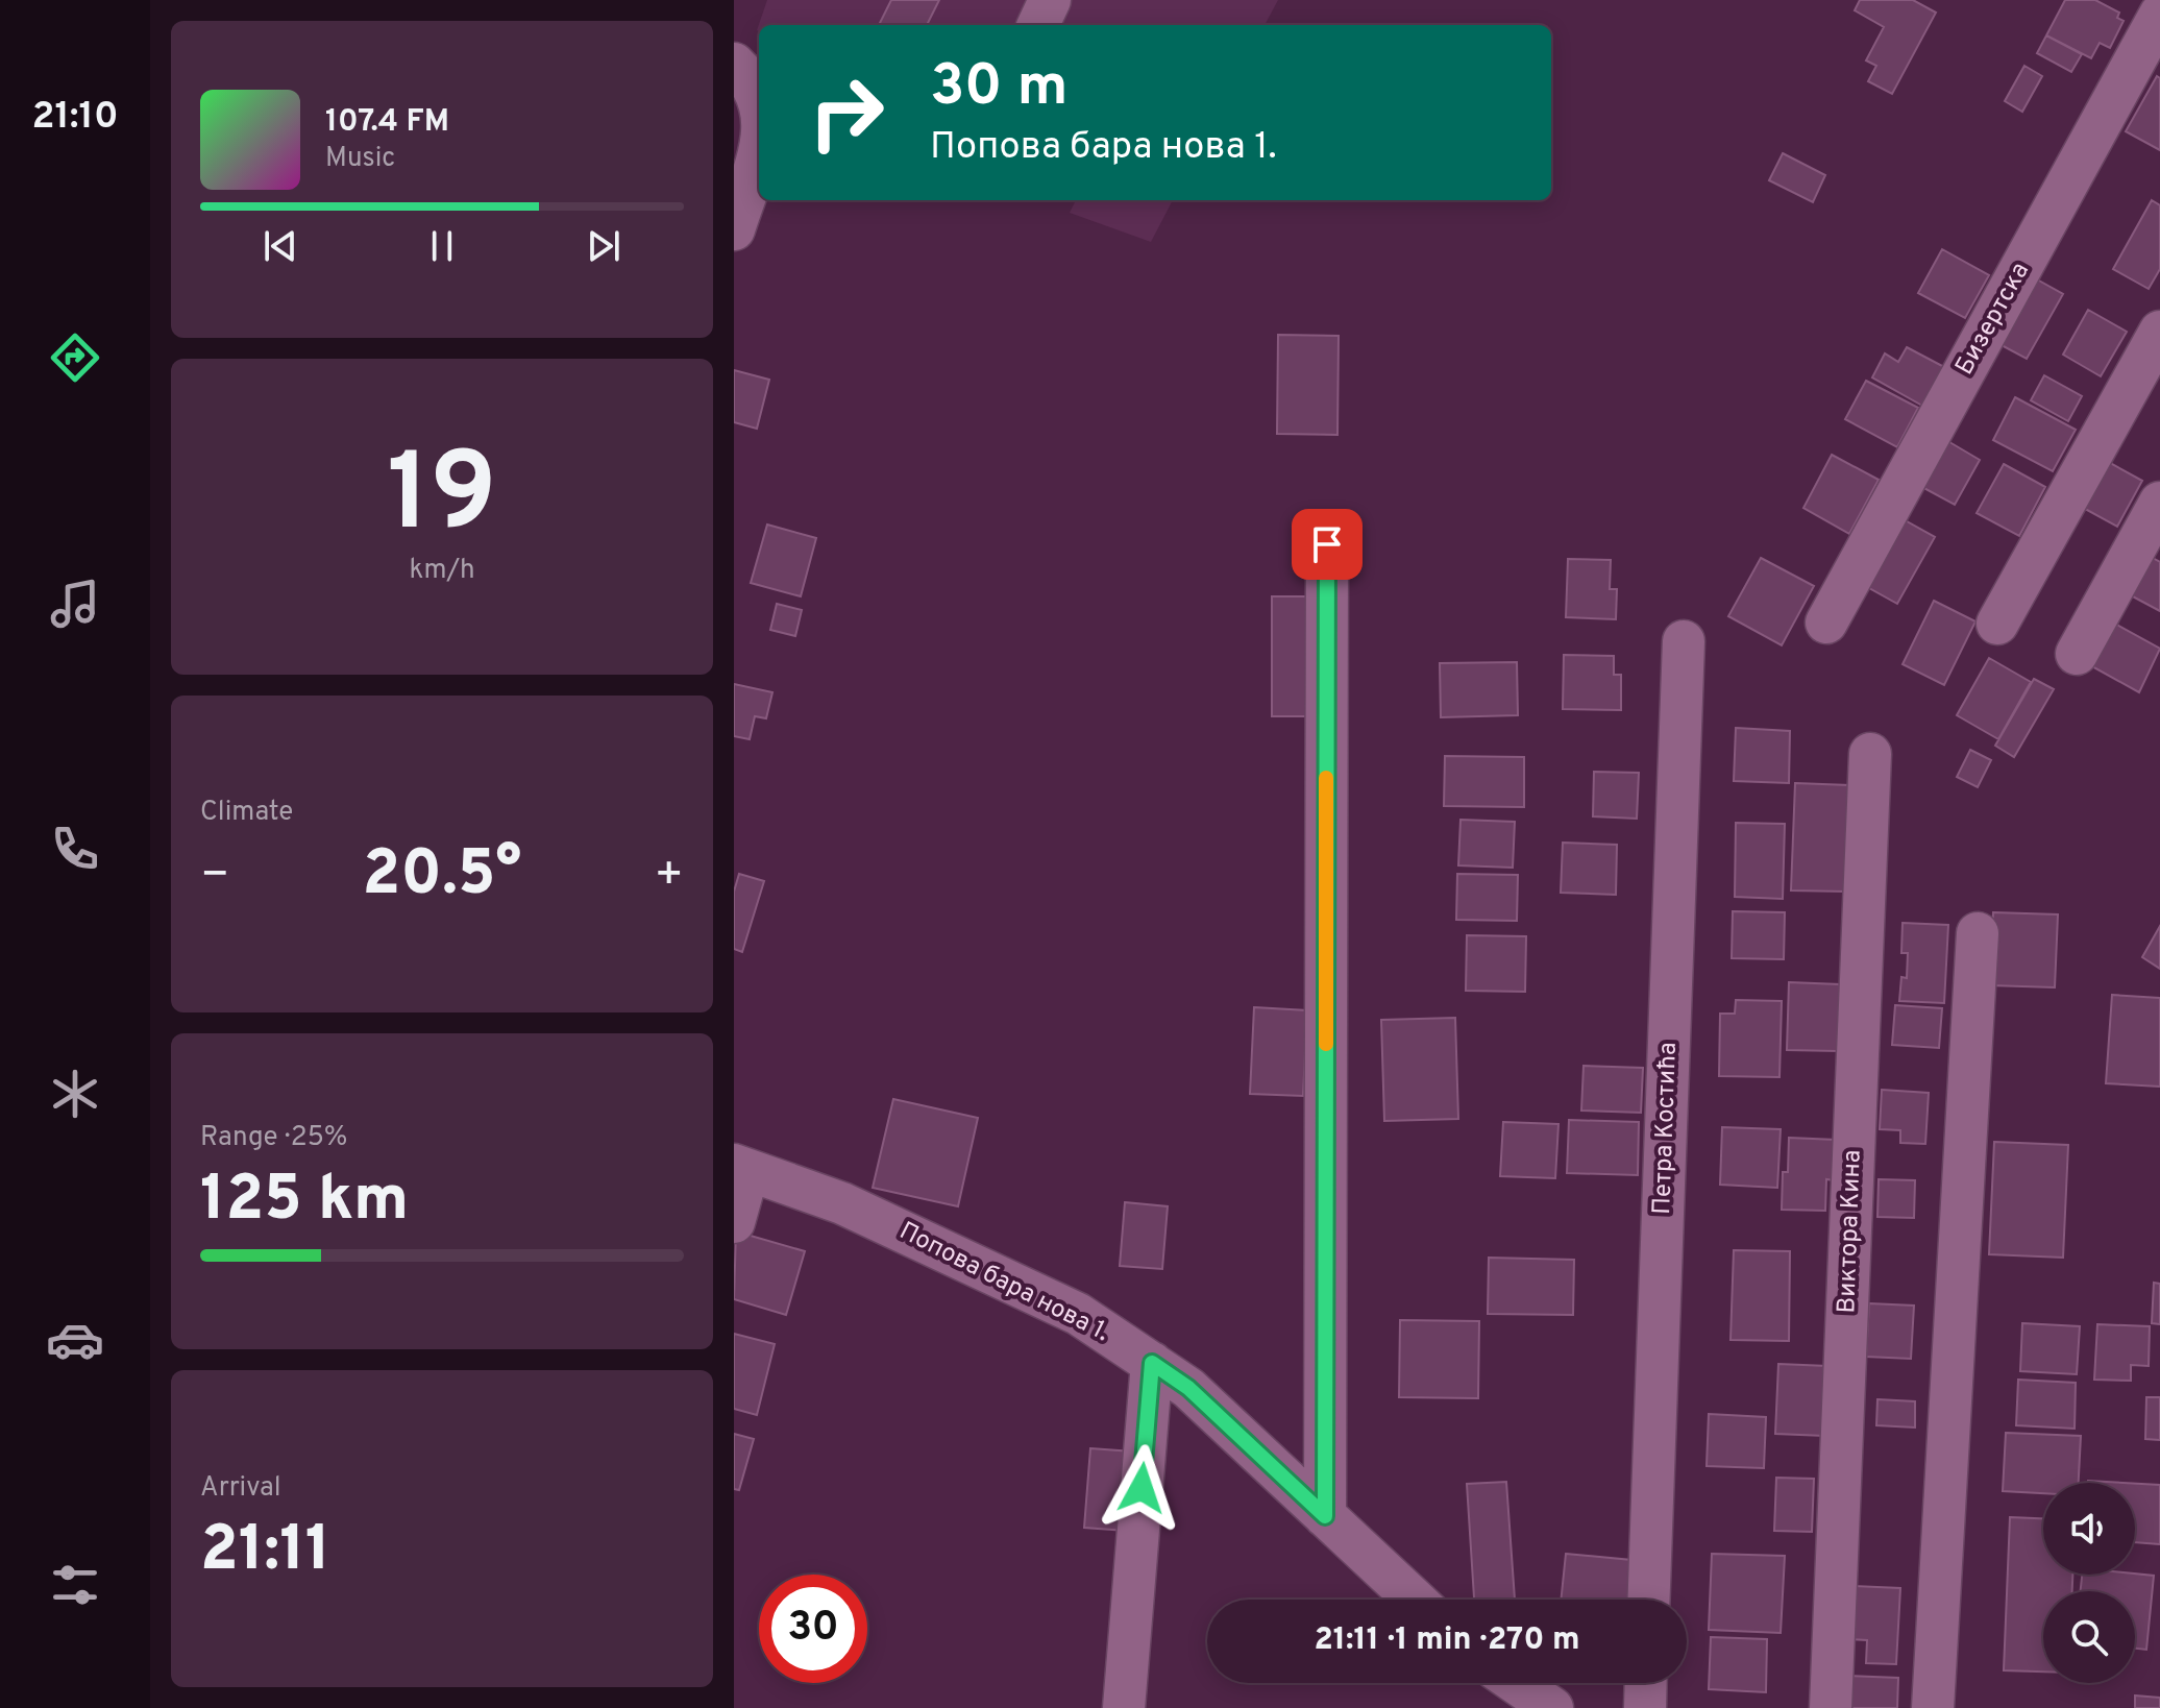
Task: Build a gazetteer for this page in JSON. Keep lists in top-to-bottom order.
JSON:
{
  "streets": {
    "street": [
      "Бизертска",
      "Петра Костића",
      "Виктора Кина",
      "Попова бара нова 1."
    ]
  },
  "page": {
    "tabs": "21:10",
    "turn": ["30 m", "Попова бара нова 1."],
    "song": ["107.4 FM", "Music"],
    "tile": [
      ["19", "km/h"],
      "Climate",
      ["Range · 25%", "125 km"],
      ["Arrival", "21:11"]
    ],
    "heat": ["−", "20.5°", "+"],
    "limit": "30",
    "trip": "21:11 · 1 min · 270 m"
  }
}
